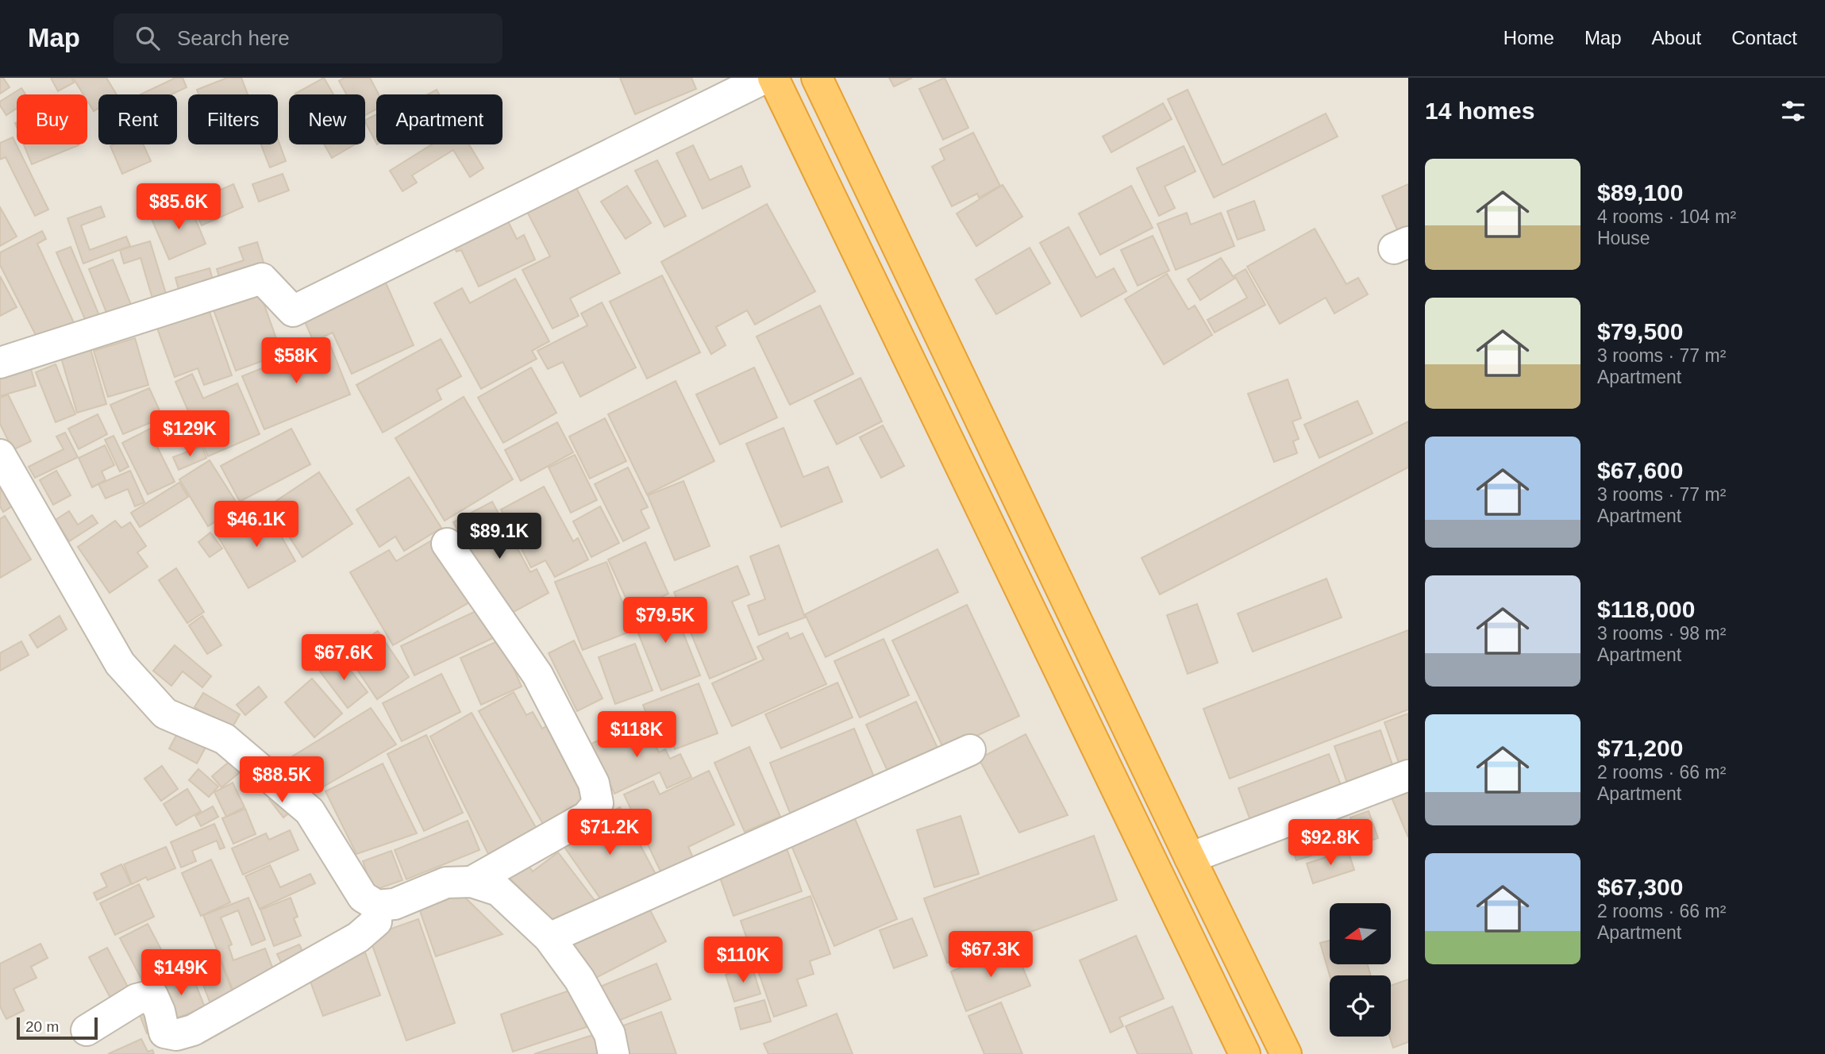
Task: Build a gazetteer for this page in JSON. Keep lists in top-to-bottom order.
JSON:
{
  "scale_bar": "20 m",
  "north": "left",
  "page": {
    "header": "Map",
    "search": "Search here",
    "nav": [
      "Home",
      "Map",
      "About",
      "Contact"
    ],
    "heading": "14 homes",
    "chip": [
      "Buy",
      "Rent",
      "Filters",
      "New",
      "Apartment"
    ],
    "list": [
      {
        "name": "$89,100",
        "note": "4 rooms · 104 m² · House"
      },
      {
        "name": "$79,500",
        "note": "3 rooms · 77 m² · Apartment"
      },
      {
        "name": "$67,600",
        "note": "3 rooms · 77 m² · Apartment"
      },
      {
        "name": "$118,000",
        "note": "3 rooms · 98 m² · Apartment"
      },
      {
        "name": "$71,200",
        "note": "2 rooms · 66 m² · Apartment"
      },
      {
        "name": "$67,300",
        "note": "2 rooms · 66 m² · Apartment"
      }
    ],
    "price": [
      "$85.6K",
      "$58K",
      "$129K",
      "$46.1K",
      "$89.1K",
      "$79.5K",
      "$67.6K",
      "$118K",
      "$88.5K",
      "$71.2K",
      "$92.8K",
      "$67.3K",
      "$110K",
      "$149K"
    ],
    "scale": "20 m"
  }
}
